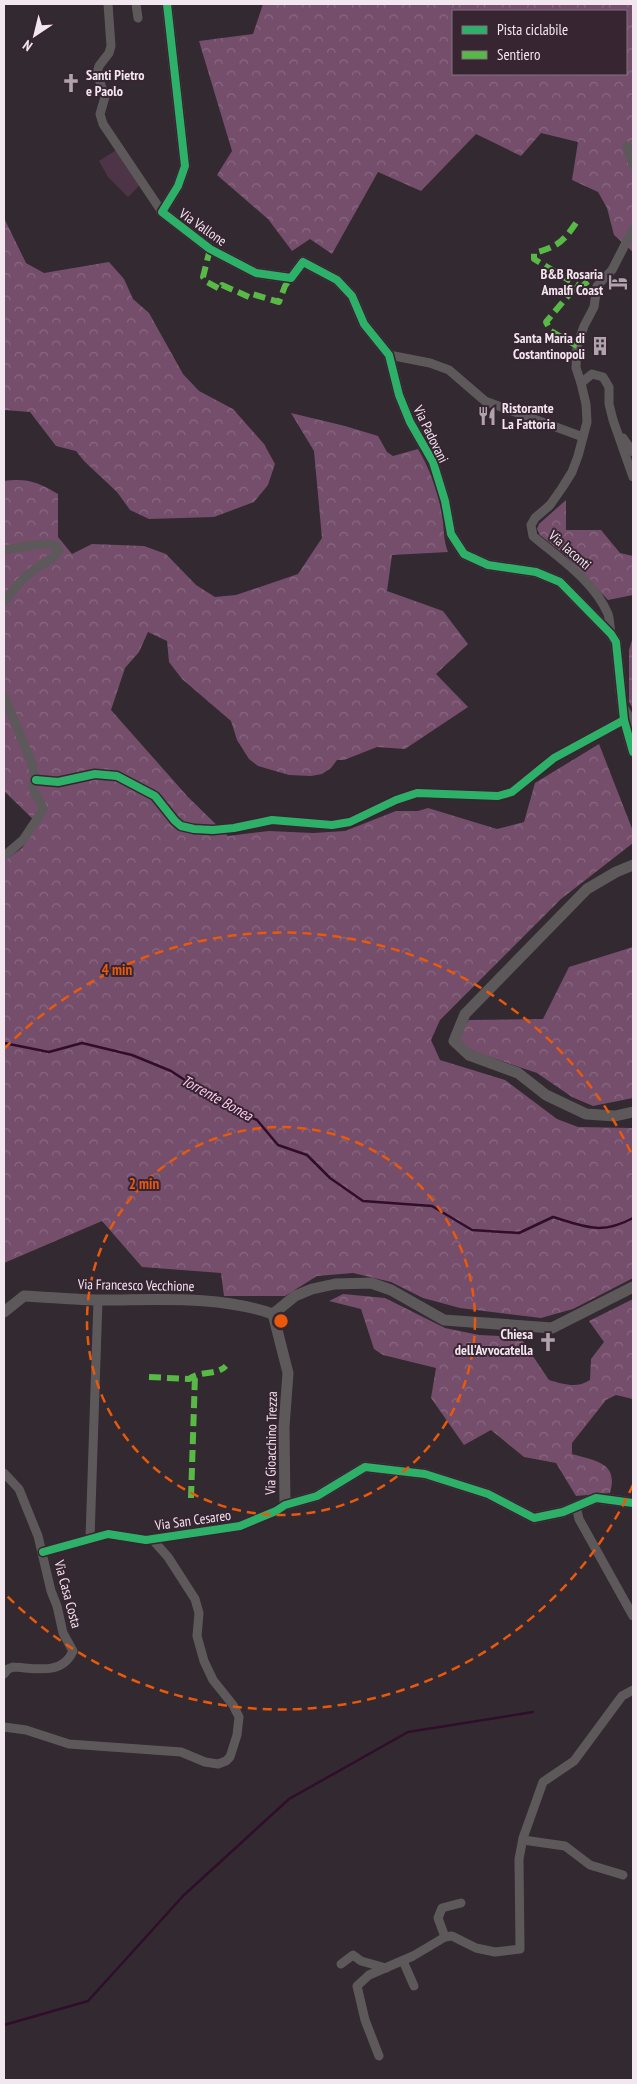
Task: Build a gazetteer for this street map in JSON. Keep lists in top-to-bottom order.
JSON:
{
  "streets": {
    "street": [
      "Via Vallone",
      "Via Padovani",
      "Via Iaconti",
      "Via Francesco Vecchione",
      "Via Gioacchino Trezza",
      "Via San Cesareo",
      "Via Casa Costa"
    ]
  },
  "crossings": [
    ["Via Vallone", "Via Padovani"],
    ["Via Padovani", "Via Iaconti"],
    ["Via Francesco Vecchione", "Via Gioacchino Trezza"],
    ["Via Gioacchino Trezza", "Via San Cesareo"],
    ["Via San Cesareo", "Via Casa Costa"]
  ],
  "water": ["Torrente Bonea"],
  "places": {
    "church": ["Santi Pietro e Paolo", "Chiesa dell'Avvocatella"],
    "hotel": ["B&B Rosaria Amalfi Coast"],
    "building": ["Santa Maria di Costantinopoli"],
    "restaurant": ["Ristorante La Fattoria"]
  },
  "legend": ["Pista ciclabile", "Sentiero"],
  "north": "bottom left",
  "rings": ["4 min", "2 min"]
}
